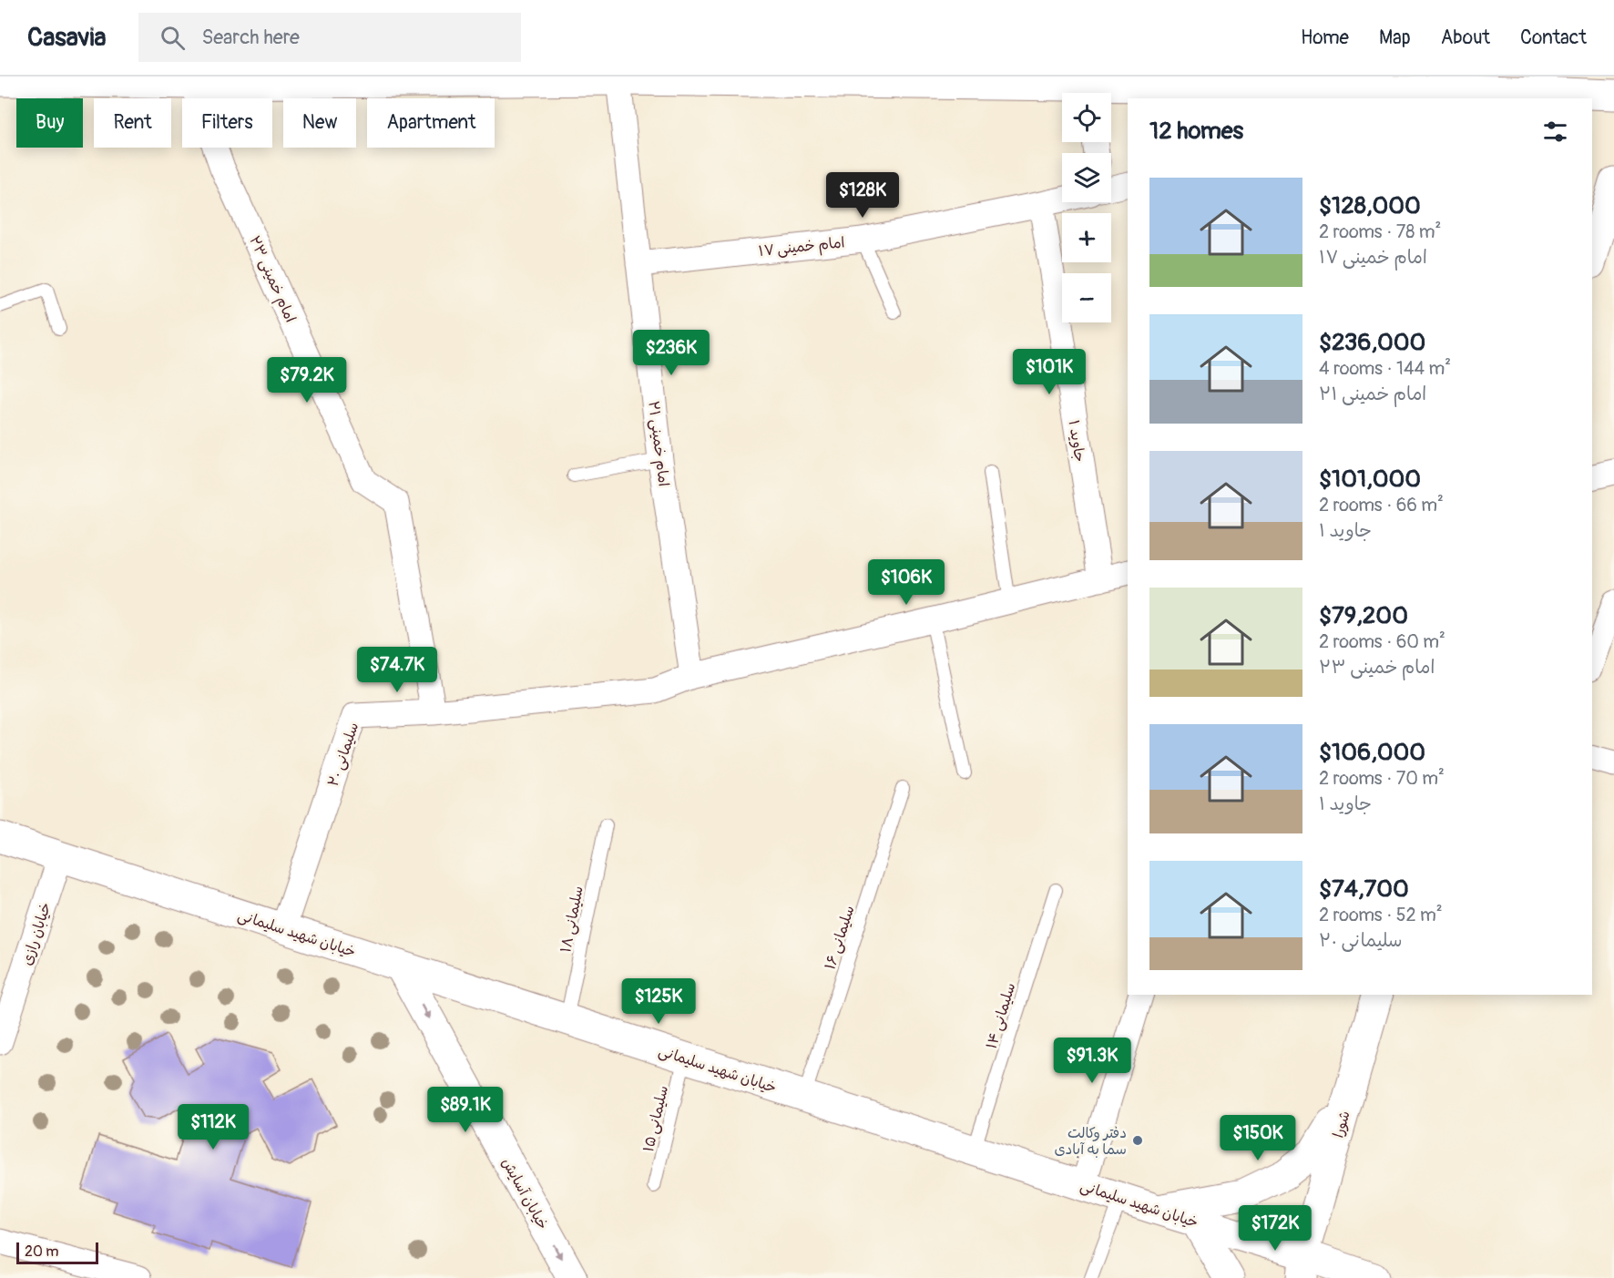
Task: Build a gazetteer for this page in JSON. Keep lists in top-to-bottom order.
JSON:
{
  "streets": {
    "main road": ["خیابان شهید سلیمانی", "شورا", "خیابان آسایش"],
    "street": [
      "امام خمینی ۱۷",
      "امام خمینی ۲۳",
      "جاوید ۱",
      "امام خمینی ۲۱",
      "سلیمانی ۲۰",
      "خیابان رازی"
    ],
    "lane": [
      "سلیمانی ۱۸",
      "سلیمانی ۱۶",
      "سلیمانی ۱۴",
      "سلیمانی ۱۵"
    ]
  },
  "crossings": [
    ["امام خمینی ۱۷", "جاوید ۱"],
    ["امام خمینی ۱۷", "امام خمینی ۲۱"],
    ["امام خمینی ۲۳", "سلیمانی ۲۰"],
    ["جاوید ۱", "سلیمانی ۲۰"],
    ["امام خمینی ۲۱", "سلیمانی ۲۰"],
    ["سلیمانی ۲۰", "خیابان شهید سلیمانی"],
    ["سلیمانی ۱۸", "خیابان شهید سلیمانی"],
    ["خیابان شهید سلیمانی", "خیابان رازی"],
    ["خیابان شهید سلیمانی", "سلیمانی ۱۶"],
    ["خیابان شهید سلیمانی", "سلیمانی ۱۴"],
    ["خیابان شهید سلیمانی", "سلیمانی ۱۵"],
    ["خیابان شهید سلیمانی", "شورا"],
    ["خیابان شهید سلیمانی", "خیابان آسایش"]
  ],
  "one_way": ["خیابان آسایش"],
  "places": ["دفتر وکالت سما به آبادی"],
  "scale_bar": "20 m",
  "page": {
    "header": "Casavia",
    "search": "Search here",
    "nav": [
      "Home",
      "Map",
      "About",
      "Contact"
    ],
    "map_buttons": ["+", "−"],
    "chip": [
      "Buy",
      "Rent",
      "Filters",
      "New",
      "Apartment"
    ],
    "heading": "12 homes",
    "list": [
      {
        "name": "$128,000",
        "note": "2 rooms · 78 m² · امام خمینی ۱۷"
      },
      {
        "name": "$236,000",
        "note": "4 rooms · 144 m² · امام خمینی ۲۱"
      },
      {
        "name": "$101,000",
        "note": "2 rooms · 66 m² · جاوید ۱"
      },
      {
        "name": "$79,200",
        "note": "2 rooms · 60 m² · امام خمینی ۲۳"
      },
      {
        "name": "$106,000",
        "note": "2 rooms · 70 m² · جاوید ۱"
      },
      {
        "name": "$74,700",
        "note": "2 rooms · 52 m² · سلیمانی ۲۰"
      }
    ],
    "price": [
      "$128K",
      "$236K",
      "$101K",
      "$79.2K",
      "$106K",
      "$74.7K",
      "$125K",
      "$91.3K",
      "$89.1K",
      "$112K",
      "$150K",
      "$172K"
    ],
    "scale": "20 m"
  }
}
